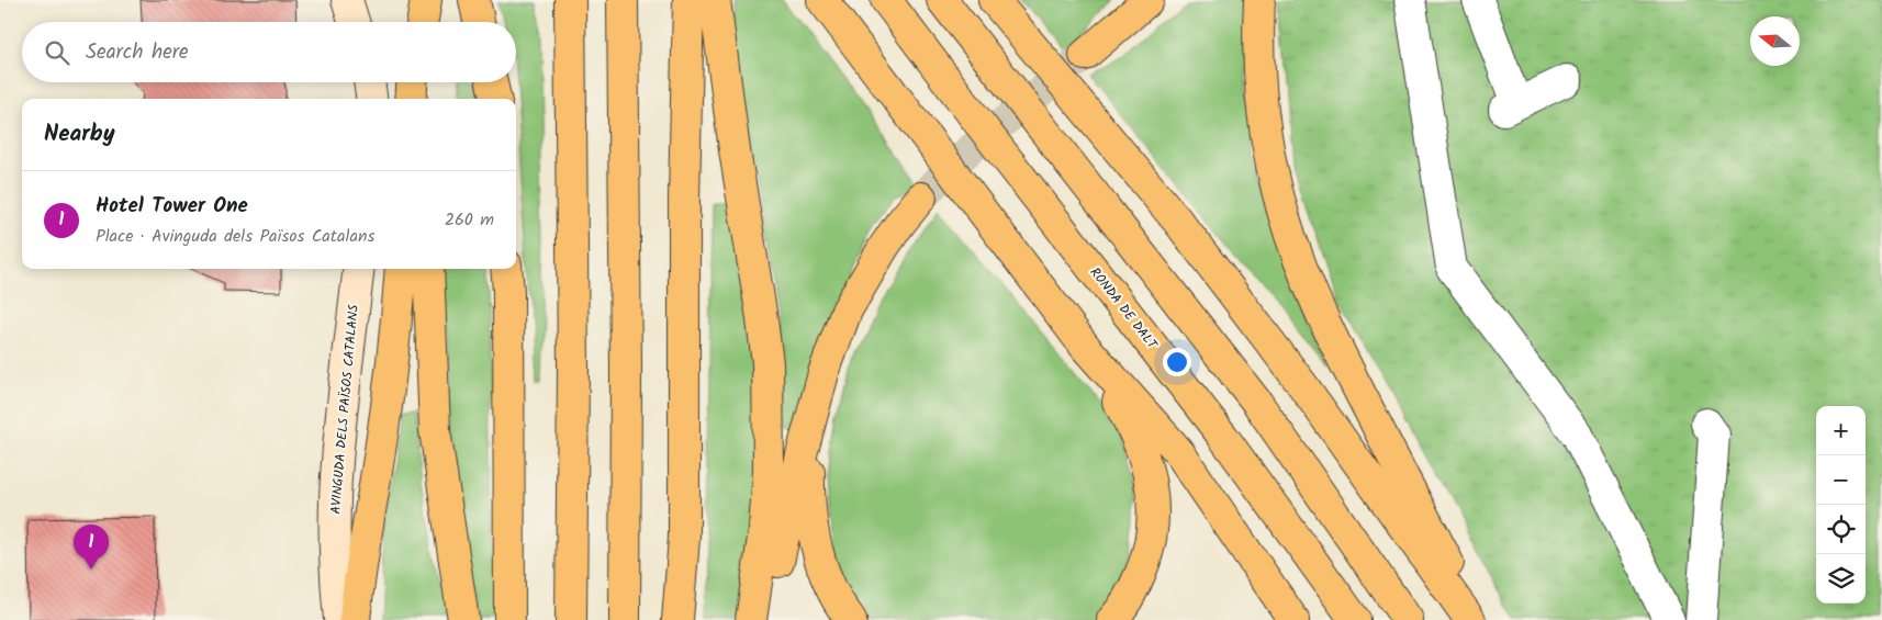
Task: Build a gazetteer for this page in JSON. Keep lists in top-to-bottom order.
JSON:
{
  "streets": {
    "highway": ["RONDA DE DALT"],
    "street": ["AVINGUDA DELS PAÏSOS CATALANS"]
  },
  "north": "left",
  "page": {
    "search": "Search here",
    "heading": "Nearby",
    "list": [
      {
        "mark": "1",
        "name": "Hotel Tower One",
        "note": "Place · Avinguda dels Països Catalans",
        "value": "260 m"
      }
    ],
    "map_buttons": ["+", "−"],
    "pins": "1"
  }
}
